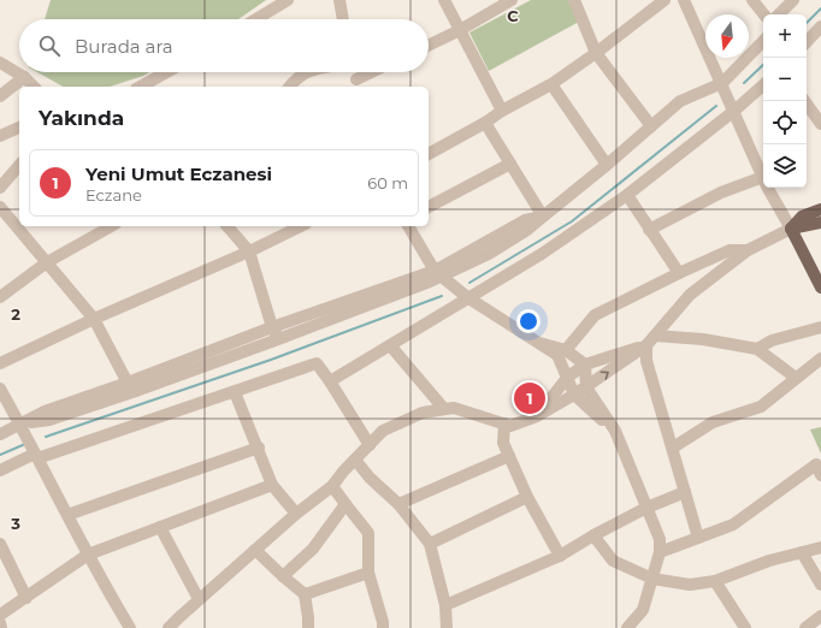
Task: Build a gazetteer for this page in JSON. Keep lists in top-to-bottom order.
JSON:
{
  "north": "bottom",
  "page": {
    "map_buttons": ["+", "−"],
    "search": "Burada ara",
    "heading": "Yakında",
    "list": [
      {
        "mark": "1",
        "name": "Yeni Umut Eczanesi",
        "note": "Eczane",
        "value": "60 m"
      }
    ],
    "pins": "1"
  },
  "grid": {
    "columns": ["C"],
    "rows": ["2", "3"]
  }
}
